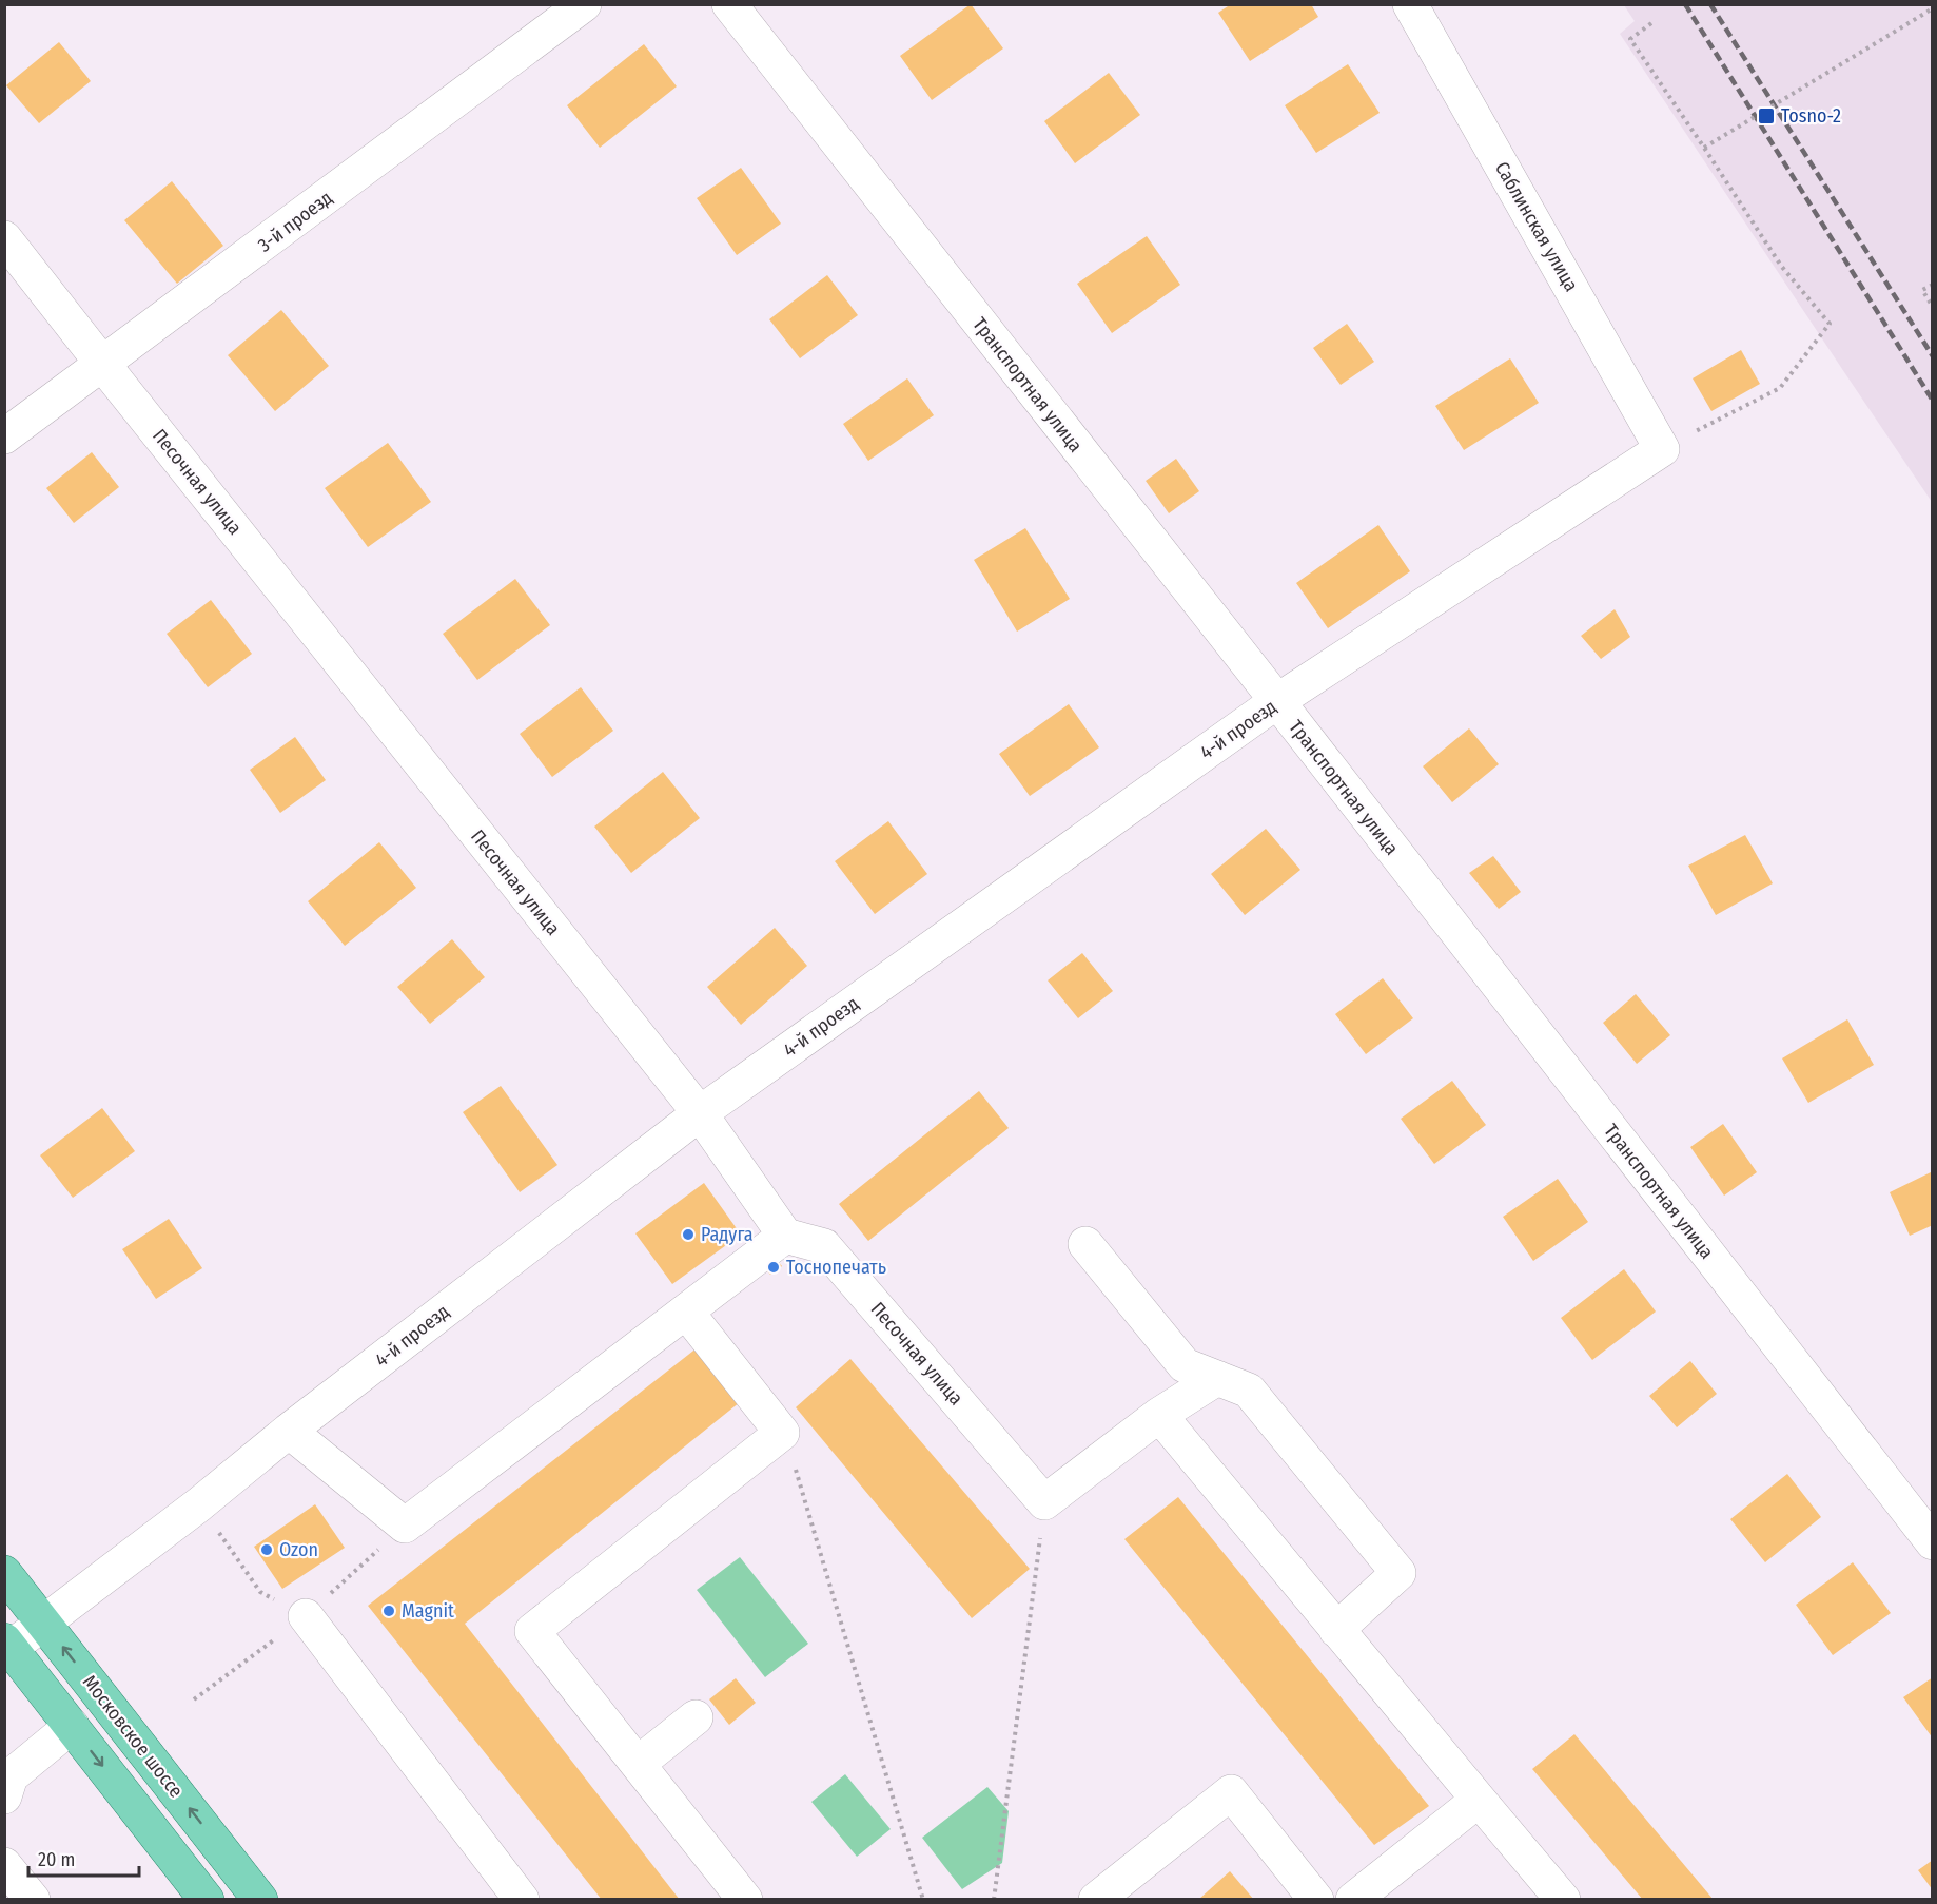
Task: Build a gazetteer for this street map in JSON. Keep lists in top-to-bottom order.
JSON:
{
  "streets": {
    "main road": ["Московское шоссе"],
    "street": [
      "3-й проезд",
      "Саблинская улица",
      "Транспортная улица",
      "Песочная улица",
      "4-й проезд"
    ]
  },
  "crossings": [
    ["3-й проезд", "Песочная улица"],
    ["Саблинская улица", "4-й проезд"],
    ["Транспортная улица", "4-й проезд"],
    ["Песочная улица", "4-й проезд"],
    ["4-й проезд", "Московское шоссе"]
  ],
  "places": {
    "transit": ["Tosno-2"],
    "other": [
      "Радуга",
      "Тоснопечать",
      "Ozon",
      "Magnit"
    ]
  },
  "scale_bar": "20 m"
}
